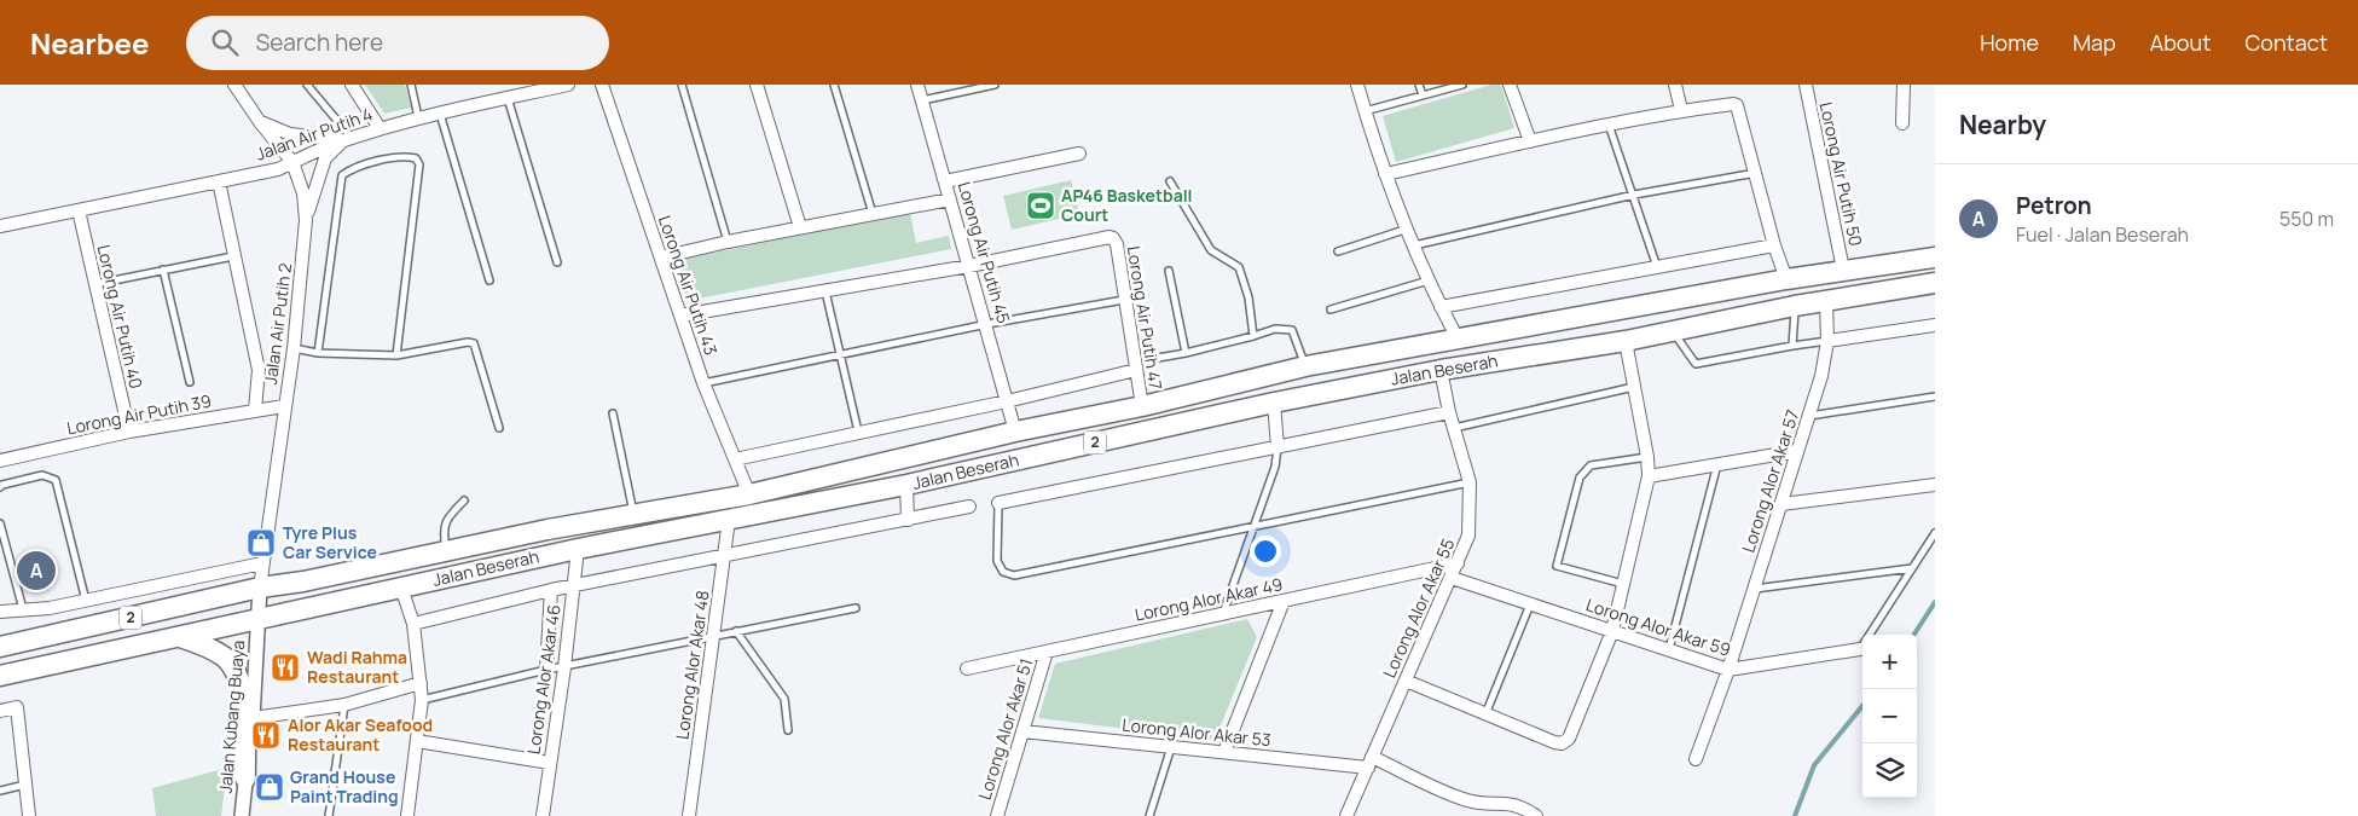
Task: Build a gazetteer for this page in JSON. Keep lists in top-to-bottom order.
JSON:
{
  "streets": {
    "highway": ["Jalan Beserah", "2"],
    "street": [
      "Jalan Air Putih 4",
      "Lorong Air Putih 50",
      "Lorong Air Putih 45",
      "Lorong Air Putih 43",
      "Lorong Air Putih 40",
      "Lorong Air Putih 47",
      "Jalan Air Putih 2",
      "Lorong Air Putih 39",
      "Lorong Alor Akar 57",
      "Lorong Alor Akar 49",
      "Lorong Alor Akar 55",
      "Lorong Alor Akar 59",
      "Lorong Alor Akar 48",
      "Lorong Alor Akar 46",
      "Jalan Kubang Buaya",
      "Lorong Alor Akar 51",
      "Lorong Alor Akar 53"
    ]
  },
  "crossings": [
    ["Jalan Air Putih 4", "Lorong Air Putih 40"],
    ["Jalan Air Putih 4", "Jalan Air Putih 2"],
    ["Lorong Air Putih 50", "Jalan Beserah"],
    ["Lorong Air Putih 45", "Lorong Air Putih 47"],
    ["Lorong Air Putih 45", "Jalan Beserah"],
    ["Lorong Air Putih 43", "Jalan Beserah"],
    ["Lorong Air Putih 40", "Lorong Air Putih 39"],
    ["Lorong Air Putih 47", "Jalan Beserah"],
    ["Jalan Air Putih 2", "Jalan Beserah"],
    ["Jalan Air Putih 2", "Lorong Air Putih 39"],
    ["Jalan Air Putih 2", "Jalan Kubang Buaya"],
    ["Jalan Beserah", "Lorong Alor Akar 57"],
    ["Jalan Beserah", "Lorong Alor Akar 55"],
    ["Jalan Beserah", "Lorong Alor Akar 48"],
    ["Jalan Beserah", "Lorong Alor Akar 46"],
    ["Jalan Beserah", "Jalan Kubang Buaya"],
    ["Lorong Alor Akar 57", "Lorong Alor Akar 59"],
    ["Lorong Alor Akar 49", "Lorong Alor Akar 55"],
    ["Lorong Alor Akar 49", "Lorong Alor Akar 51"],
    ["Lorong Alor Akar 55", "Lorong Alor Akar 59"],
    ["Lorong Alor Akar 55", "Lorong Alor Akar 53"],
    ["Lorong Alor Akar 51", "Lorong Alor Akar 53"]
  ],
  "places": {
    "sports": ["AP46 Basketball Court"],
    "shop": ["Tyre Plus Car Service", "Grand House Paint Trading"],
    "restaurant": ["Wadi Rahma Restaurant", "Alor Akar Seafood Restaurant"]
  },
  "page": {
    "header": "Nearbee",
    "search": "Search here",
    "nav": [
      "Home",
      "Map",
      "About",
      "Contact"
    ],
    "heading": "Nearby",
    "list": [
      {
        "mark": "A",
        "name": "Petron",
        "note": "Fuel · Jalan Beserah",
        "value": "550 m"
      }
    ],
    "pins": "A",
    "map_buttons": ["+", "−"]
  }
}
